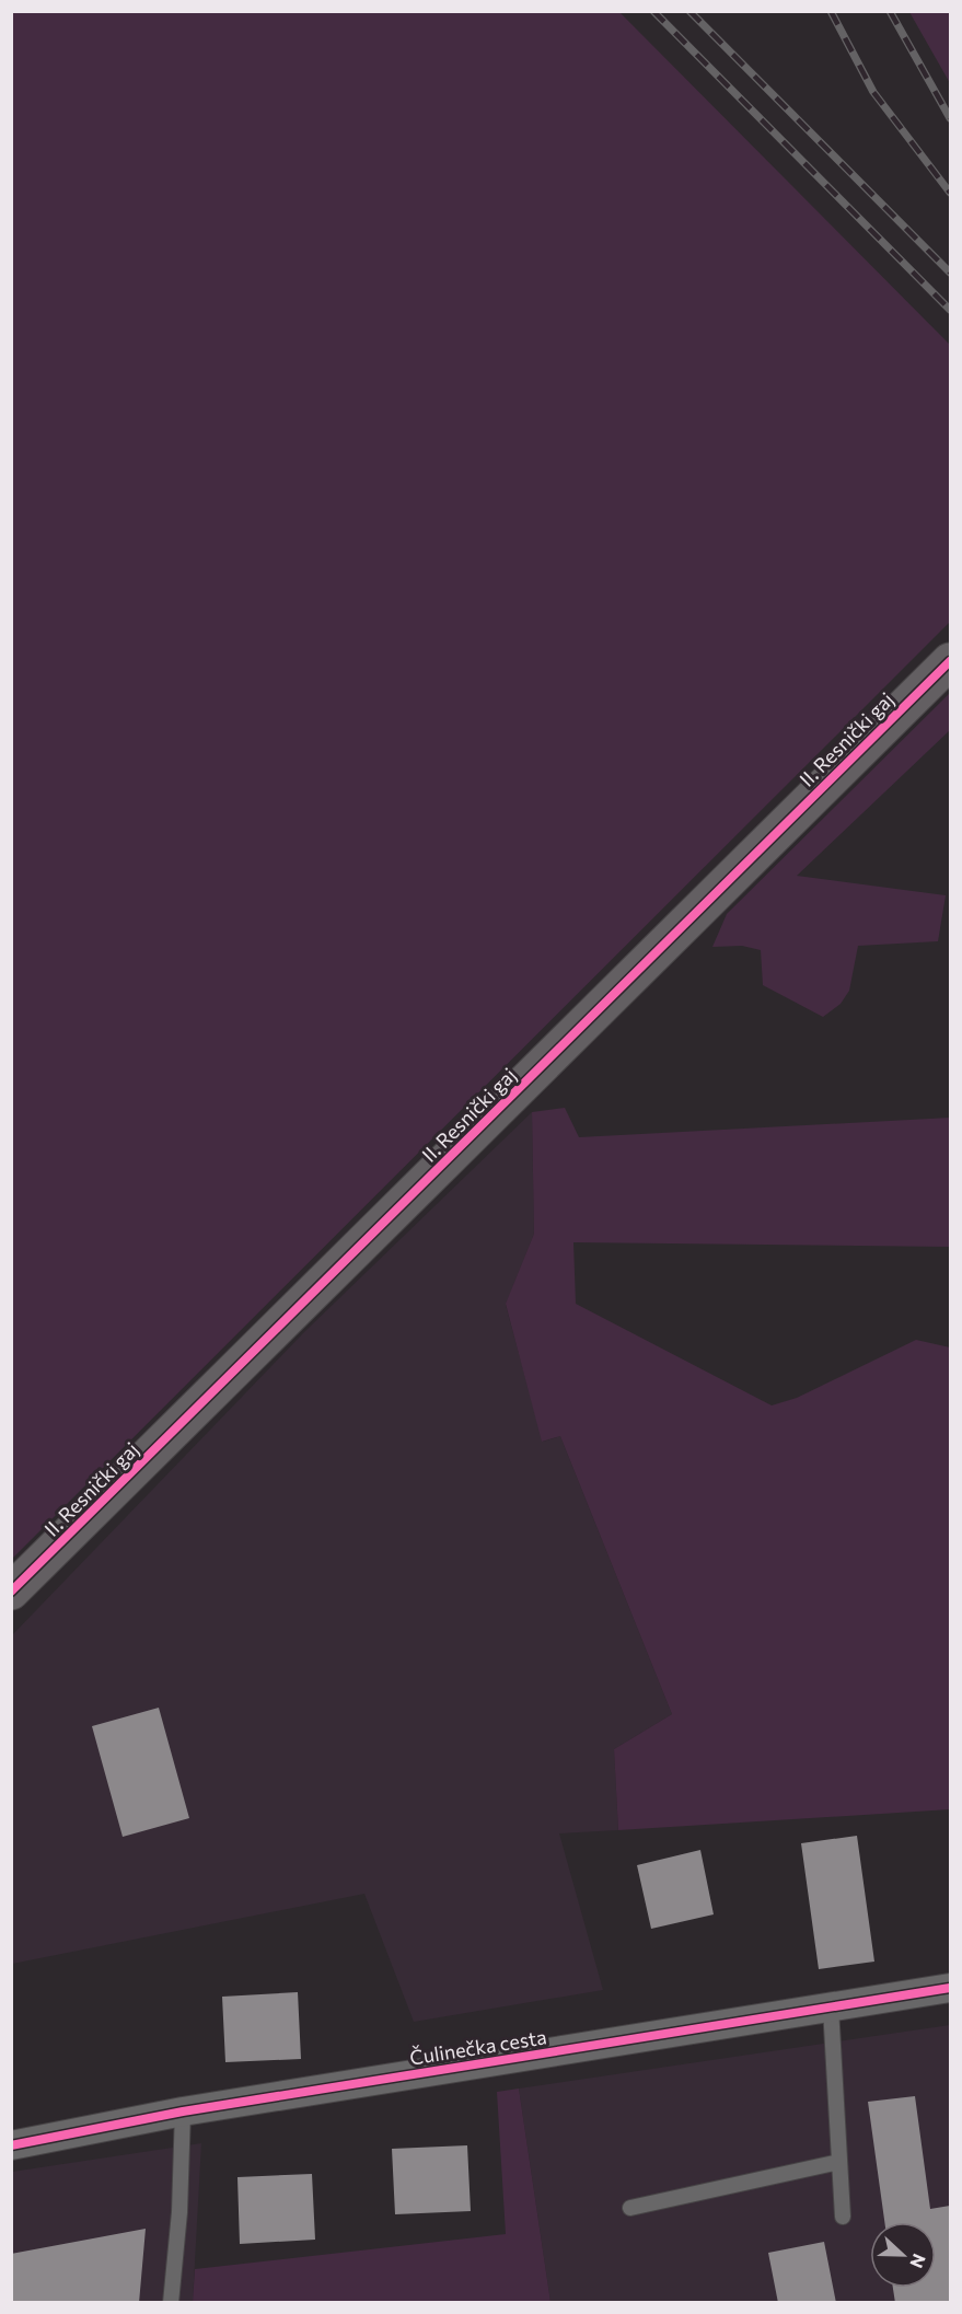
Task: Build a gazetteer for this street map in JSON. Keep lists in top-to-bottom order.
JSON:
{
  "streets": {
    "street": ["II. Resnički gaj", "Čulinečka cesta"]
  },
  "north": "right"
}
